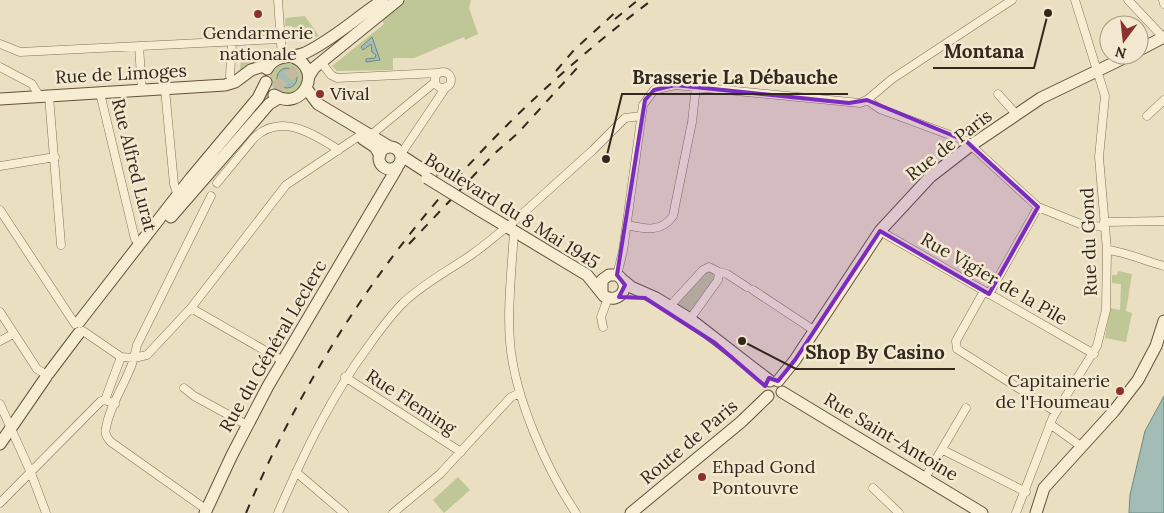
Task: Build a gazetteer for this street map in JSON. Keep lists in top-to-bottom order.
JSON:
{
  "streets": {
    "main road": [
      "Rue de Limoges",
      "Rue de Paris",
      "Boulevard du 8 Mai 1945",
      "Rue du Général Leclerc",
      "Rue Saint-Antoine",
      "Route de Paris"
    ],
    "street": [
      "Rue Alfred Lurat",
      "Rue du Gond",
      "Rue Vigier de la Pile",
      "Rue Fleming"
    ]
  },
  "crossings": [
    ["Rue de Limoges", "Rue Alfred Lurat"],
    ["Rue de Paris", "Boulevard du 8 Mai 1945"],
    ["Rue de Paris", "Rue du Gond"],
    ["Rue de Paris", "Rue Vigier de la Pile"],
    ["Rue de Paris", "Rue Saint-Antoine"],
    ["Rue de Paris", "Route de Paris"],
    ["Boulevard du 8 Mai 1945", "Rue du Général Leclerc"],
    ["Boulevard du 8 Mai 1945", "Rue Saint-Antoine"],
    ["Boulevard du 8 Mai 1945", "Route de Paris"],
    ["Rue du Gond", "Rue Vigier de la Pile"],
    ["Rue Saint-Antoine", "Route de Paris"]
  ],
  "places": [
    "Montana",
    "Gendarmerie nationale",
    "Vival",
    "Brasserie La Débauche",
    "Shop By Casino",
    "Capitainerie de l'Houmeau",
    "Ehpad Gond Pontouvre"
  ],
  "north": "bottom"
}
